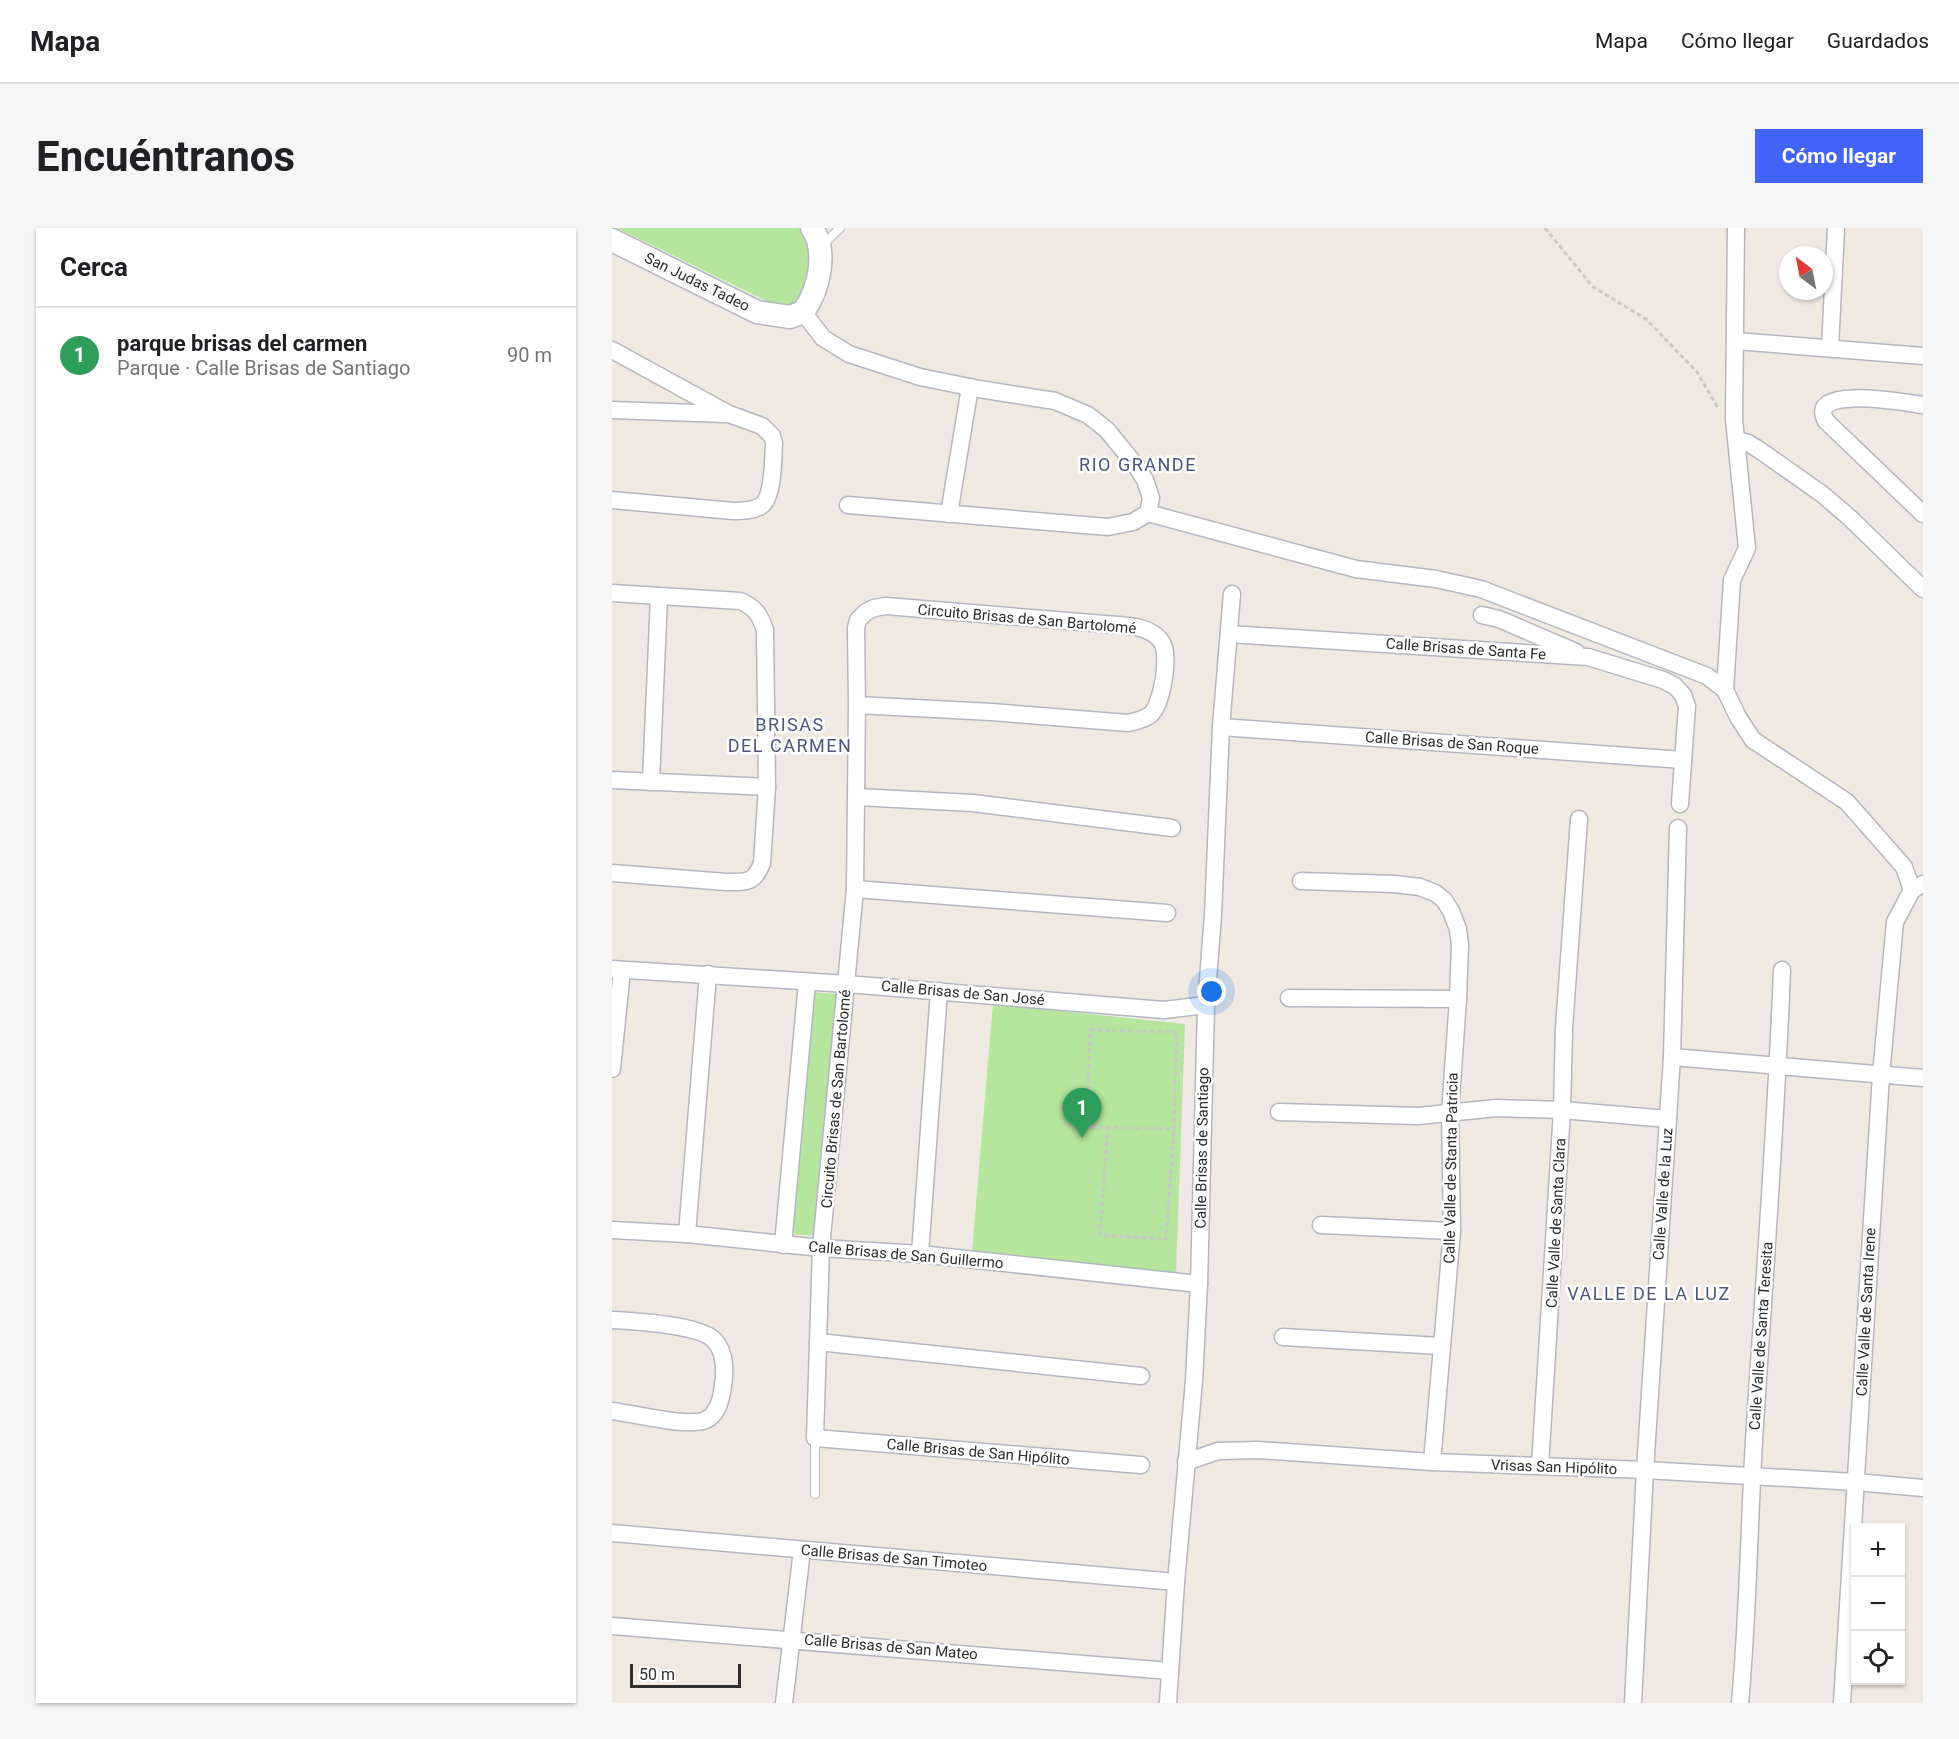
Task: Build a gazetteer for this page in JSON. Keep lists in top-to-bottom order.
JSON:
{
  "streets": {
    "street": [
      "San Judas Tadeo",
      "Circuito Brisas de San Bartolomé",
      "Calle Brisas de Santa Fe",
      "Calle Brisas de San Roque",
      "Calle Brisas de San José",
      "Calle Brisas de Santiago",
      "Calle Valle de Stanta Patricia",
      "Calle Valle de la Luz",
      "Calle Valle de Santa Clara",
      "Calle Brisas de San Guillermo",
      "Calle Valle de Santa Irene",
      "Calle Valle de Santa Teresita",
      "Calle Brisas de San Hipólito",
      "Vrisas San Hipólito",
      "Calle Brisas de San Timoteo",
      "Calle Brisas de San Mateo"
    ]
  },
  "crossings": [
    ["Circuito Brisas de San Bartolomé", "Calle Brisas de San José"],
    ["Circuito Brisas de San Bartolomé", "Calle Brisas de San Guillermo"],
    ["Circuito Brisas de San Bartolomé", "Calle Brisas de San Hipólito"],
    ["Calle Brisas de Santa Fe", "Calle Brisas de San Roque"],
    ["Calle Brisas de Santa Fe", "Calle Brisas de Santiago"],
    ["Calle Brisas de San Roque", "Calle Brisas de Santiago"],
    ["Calle Brisas de San José", "Calle Brisas de Santiago"],
    ["Calle Brisas de Santiago", "Calle Brisas de San Guillermo"],
    ["Calle Brisas de Santiago", "Vrisas San Hipólito"],
    ["Calle Brisas de Santiago", "Calle Brisas de San Timoteo"],
    ["Calle Brisas de Santiago", "Calle Brisas de San Mateo"],
    ["Calle Valle de Stanta Patricia", "Vrisas San Hipólito"],
    ["Calle Valle de la Luz", "Vrisas San Hipólito"],
    ["Calle Valle de Santa Clara", "Vrisas San Hipólito"],
    ["Calle Valle de Santa Irene", "Vrisas San Hipólito"],
    ["Calle Valle de Santa Teresita", "Vrisas San Hipólito"]
  ],
  "districts": ["RIO GRANDE", "BRISAS DEL CARMEN", "VALLE DE LA LUZ"],
  "scale_bar": "50 m",
  "north": "top left",
  "page": {
    "header": "Mapa",
    "nav": ["Mapa", "Cómo llegar", "Guardados"],
    "buttons": "Cómo llegar",
    "title": "Encuéntranos",
    "heading": "Cerca",
    "list": [
      {
        "mark": "1",
        "name": "parque brisas del carmen",
        "note": "Parque · Calle Brisas de Santiago",
        "value": "90 m"
      }
    ],
    "pins": "1",
    "map_buttons": ["+", "−"],
    "scale": "50 m"
  }
}
